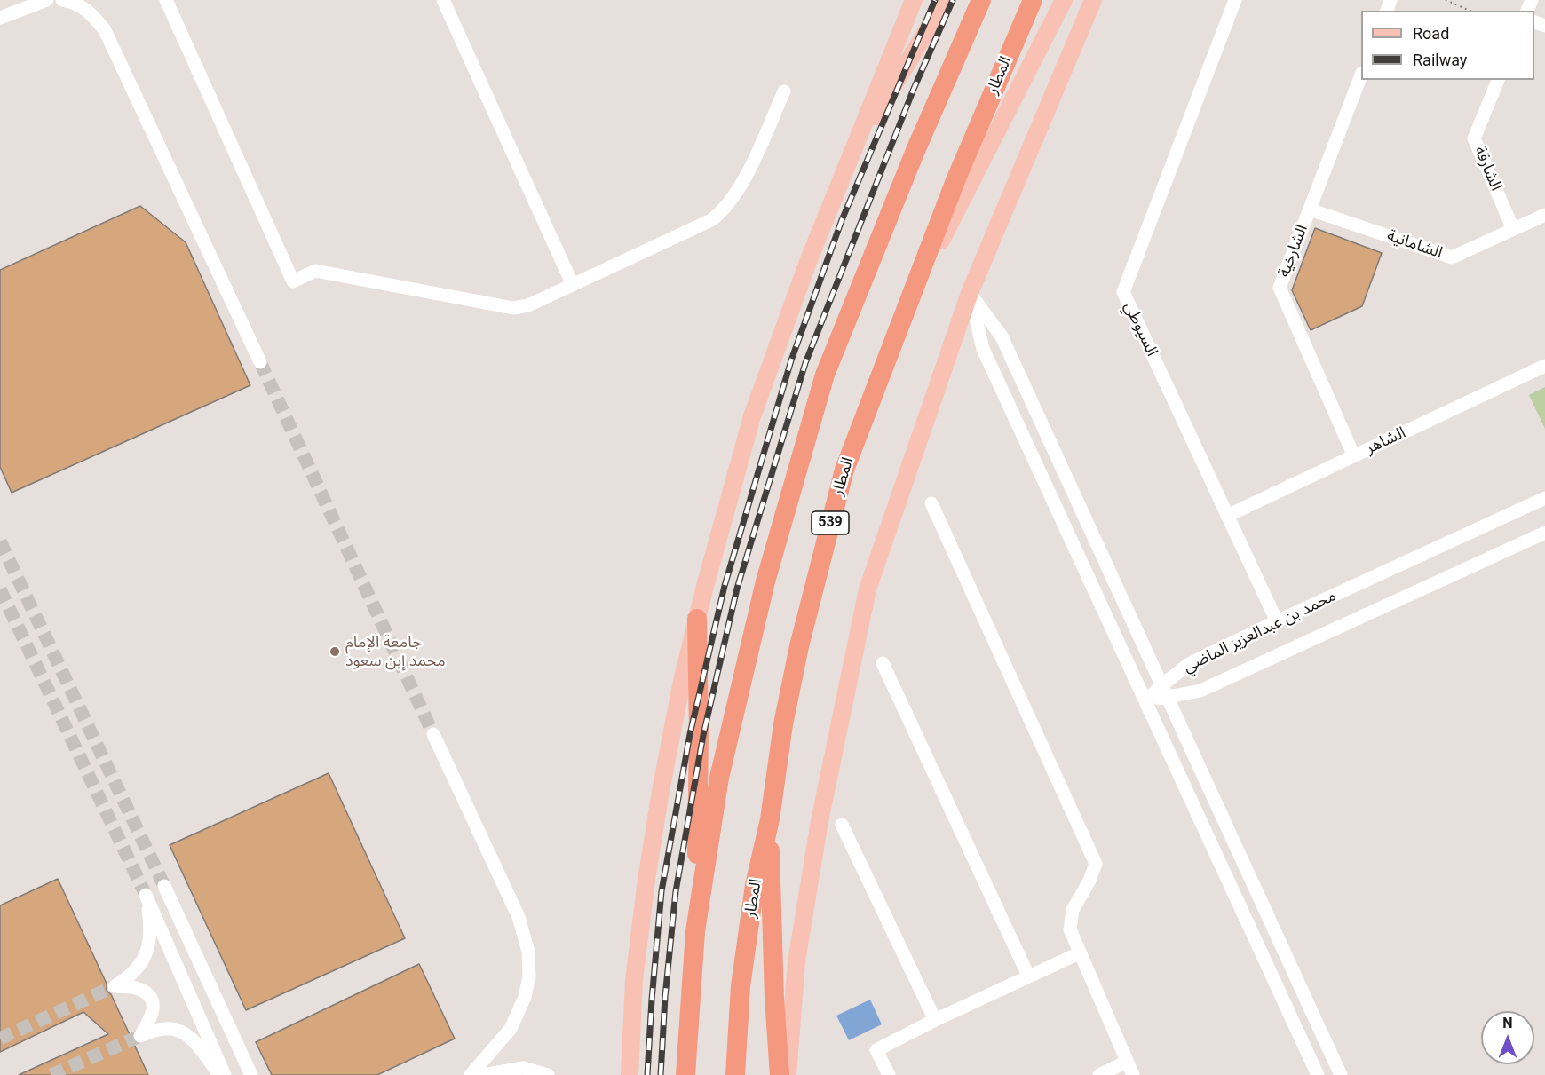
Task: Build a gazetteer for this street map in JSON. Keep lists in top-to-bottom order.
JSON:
{
  "streets": {
    "highway": ["المطار", "539"],
    "street": [
      "الشارقة",
      "الشامانية",
      "الشارخية",
      "السيوطي",
      "الشاهر",
      "محمد بن عبدالعزيز الماضي"
    ]
  },
  "crossings": [
    ["الشارقة", "الشامانية"],
    ["الشامانية", "الشارخية"],
    ["الشارخية", "الشاهر"],
    ["السيوطي", "الشاهر"],
    ["السيوطي", "محمد بن عبدالعزيز الماضي"]
  ],
  "places": ["جامعة الإمام محمد إبن سعود"],
  "legend": ["Road", "Railway"],
  "north": "top"
}
